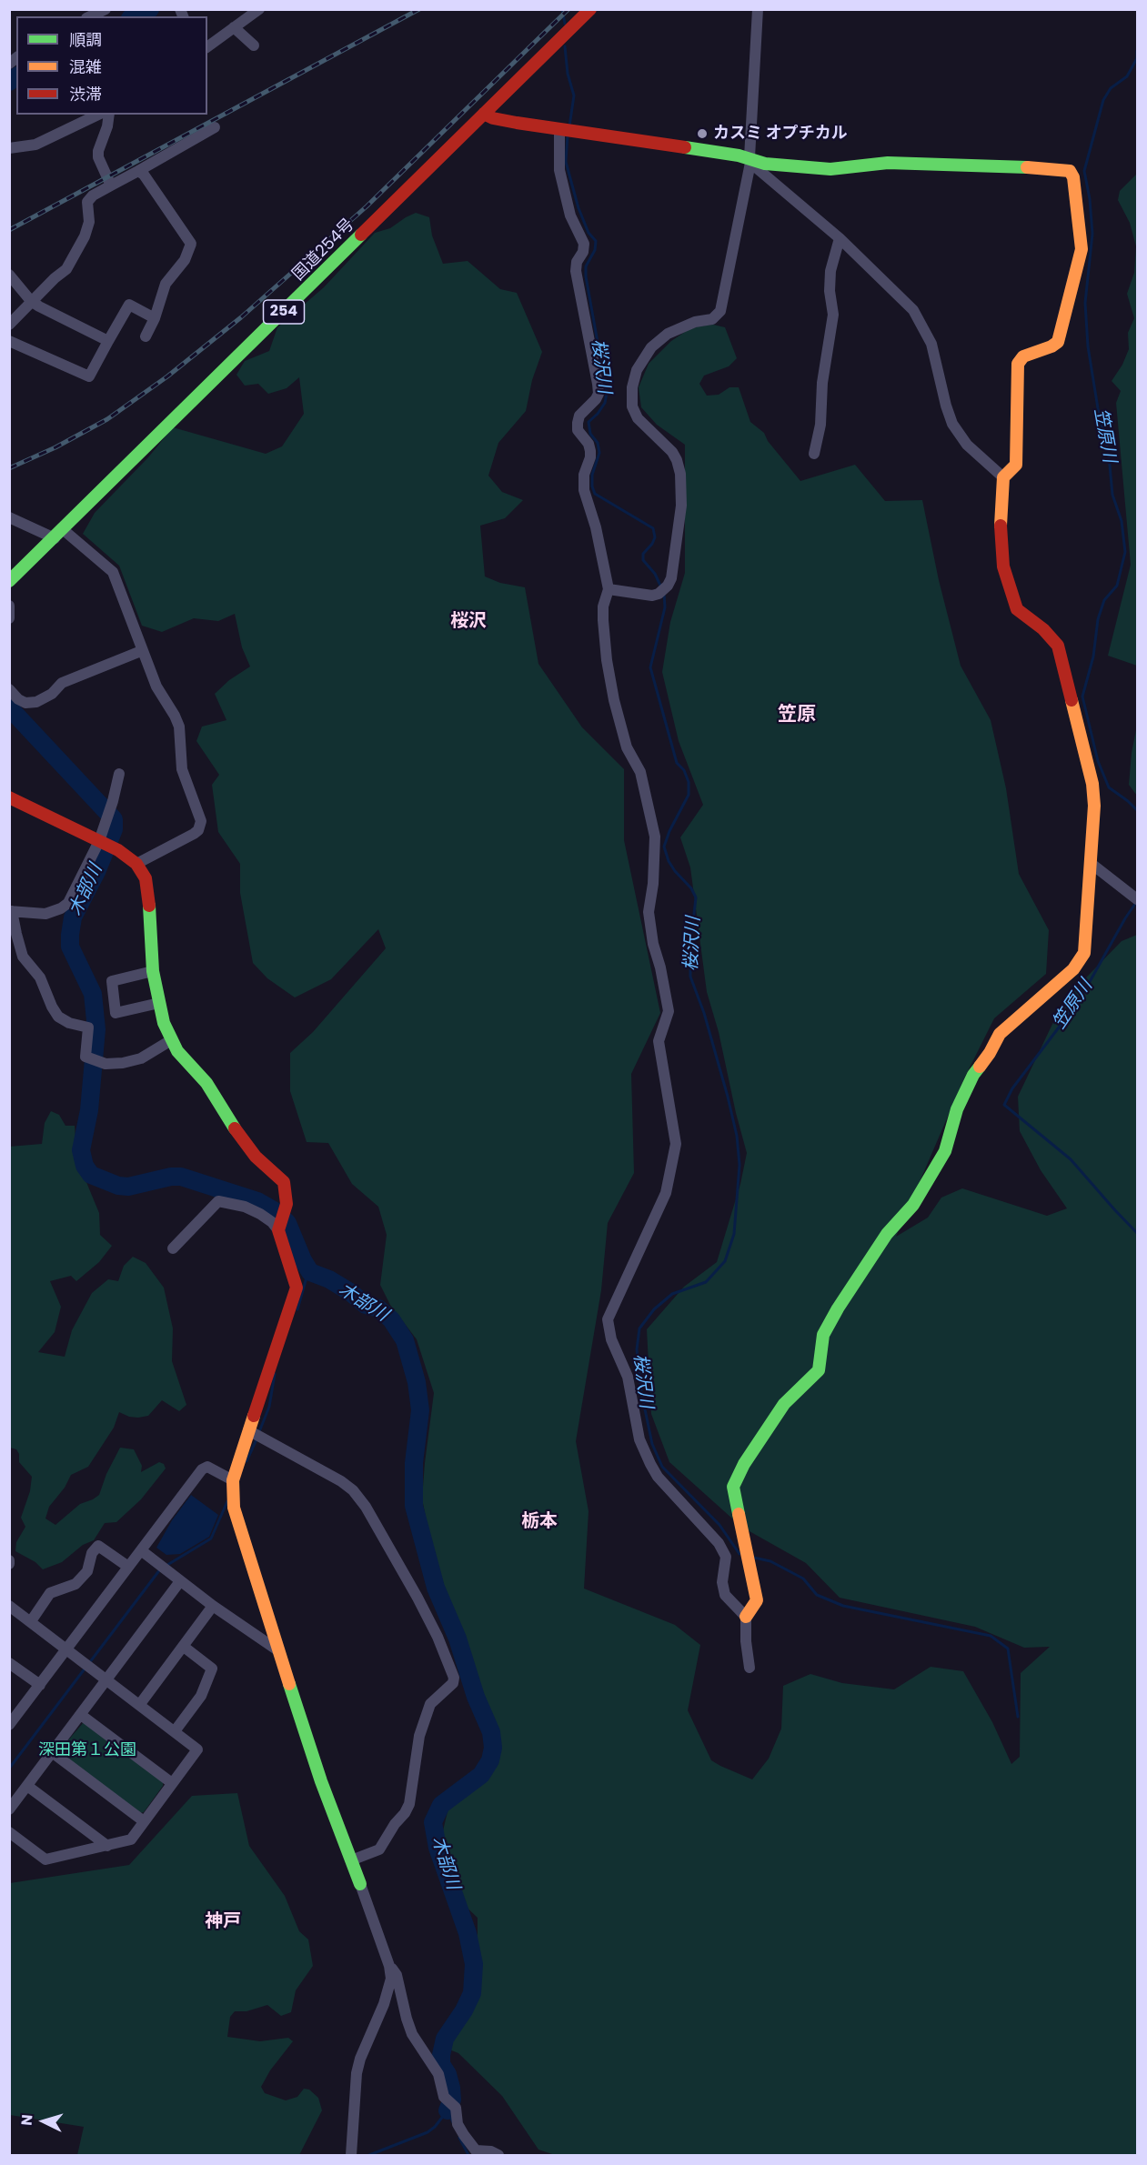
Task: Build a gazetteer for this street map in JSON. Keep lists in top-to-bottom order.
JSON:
{
  "streets": {
    "main road": ["国道254号", "254"]
  },
  "districts": [
    "桜沢",
    "笠原",
    "栃本",
    "神戸"
  ],
  "water": ["桜沢川", "笠原川", "木部川"],
  "parks": ["深田第１公園"],
  "places": ["カスミ オプチカル"],
  "legend": ["順調", "混雑", "渋滞"],
  "north": "left"
}
